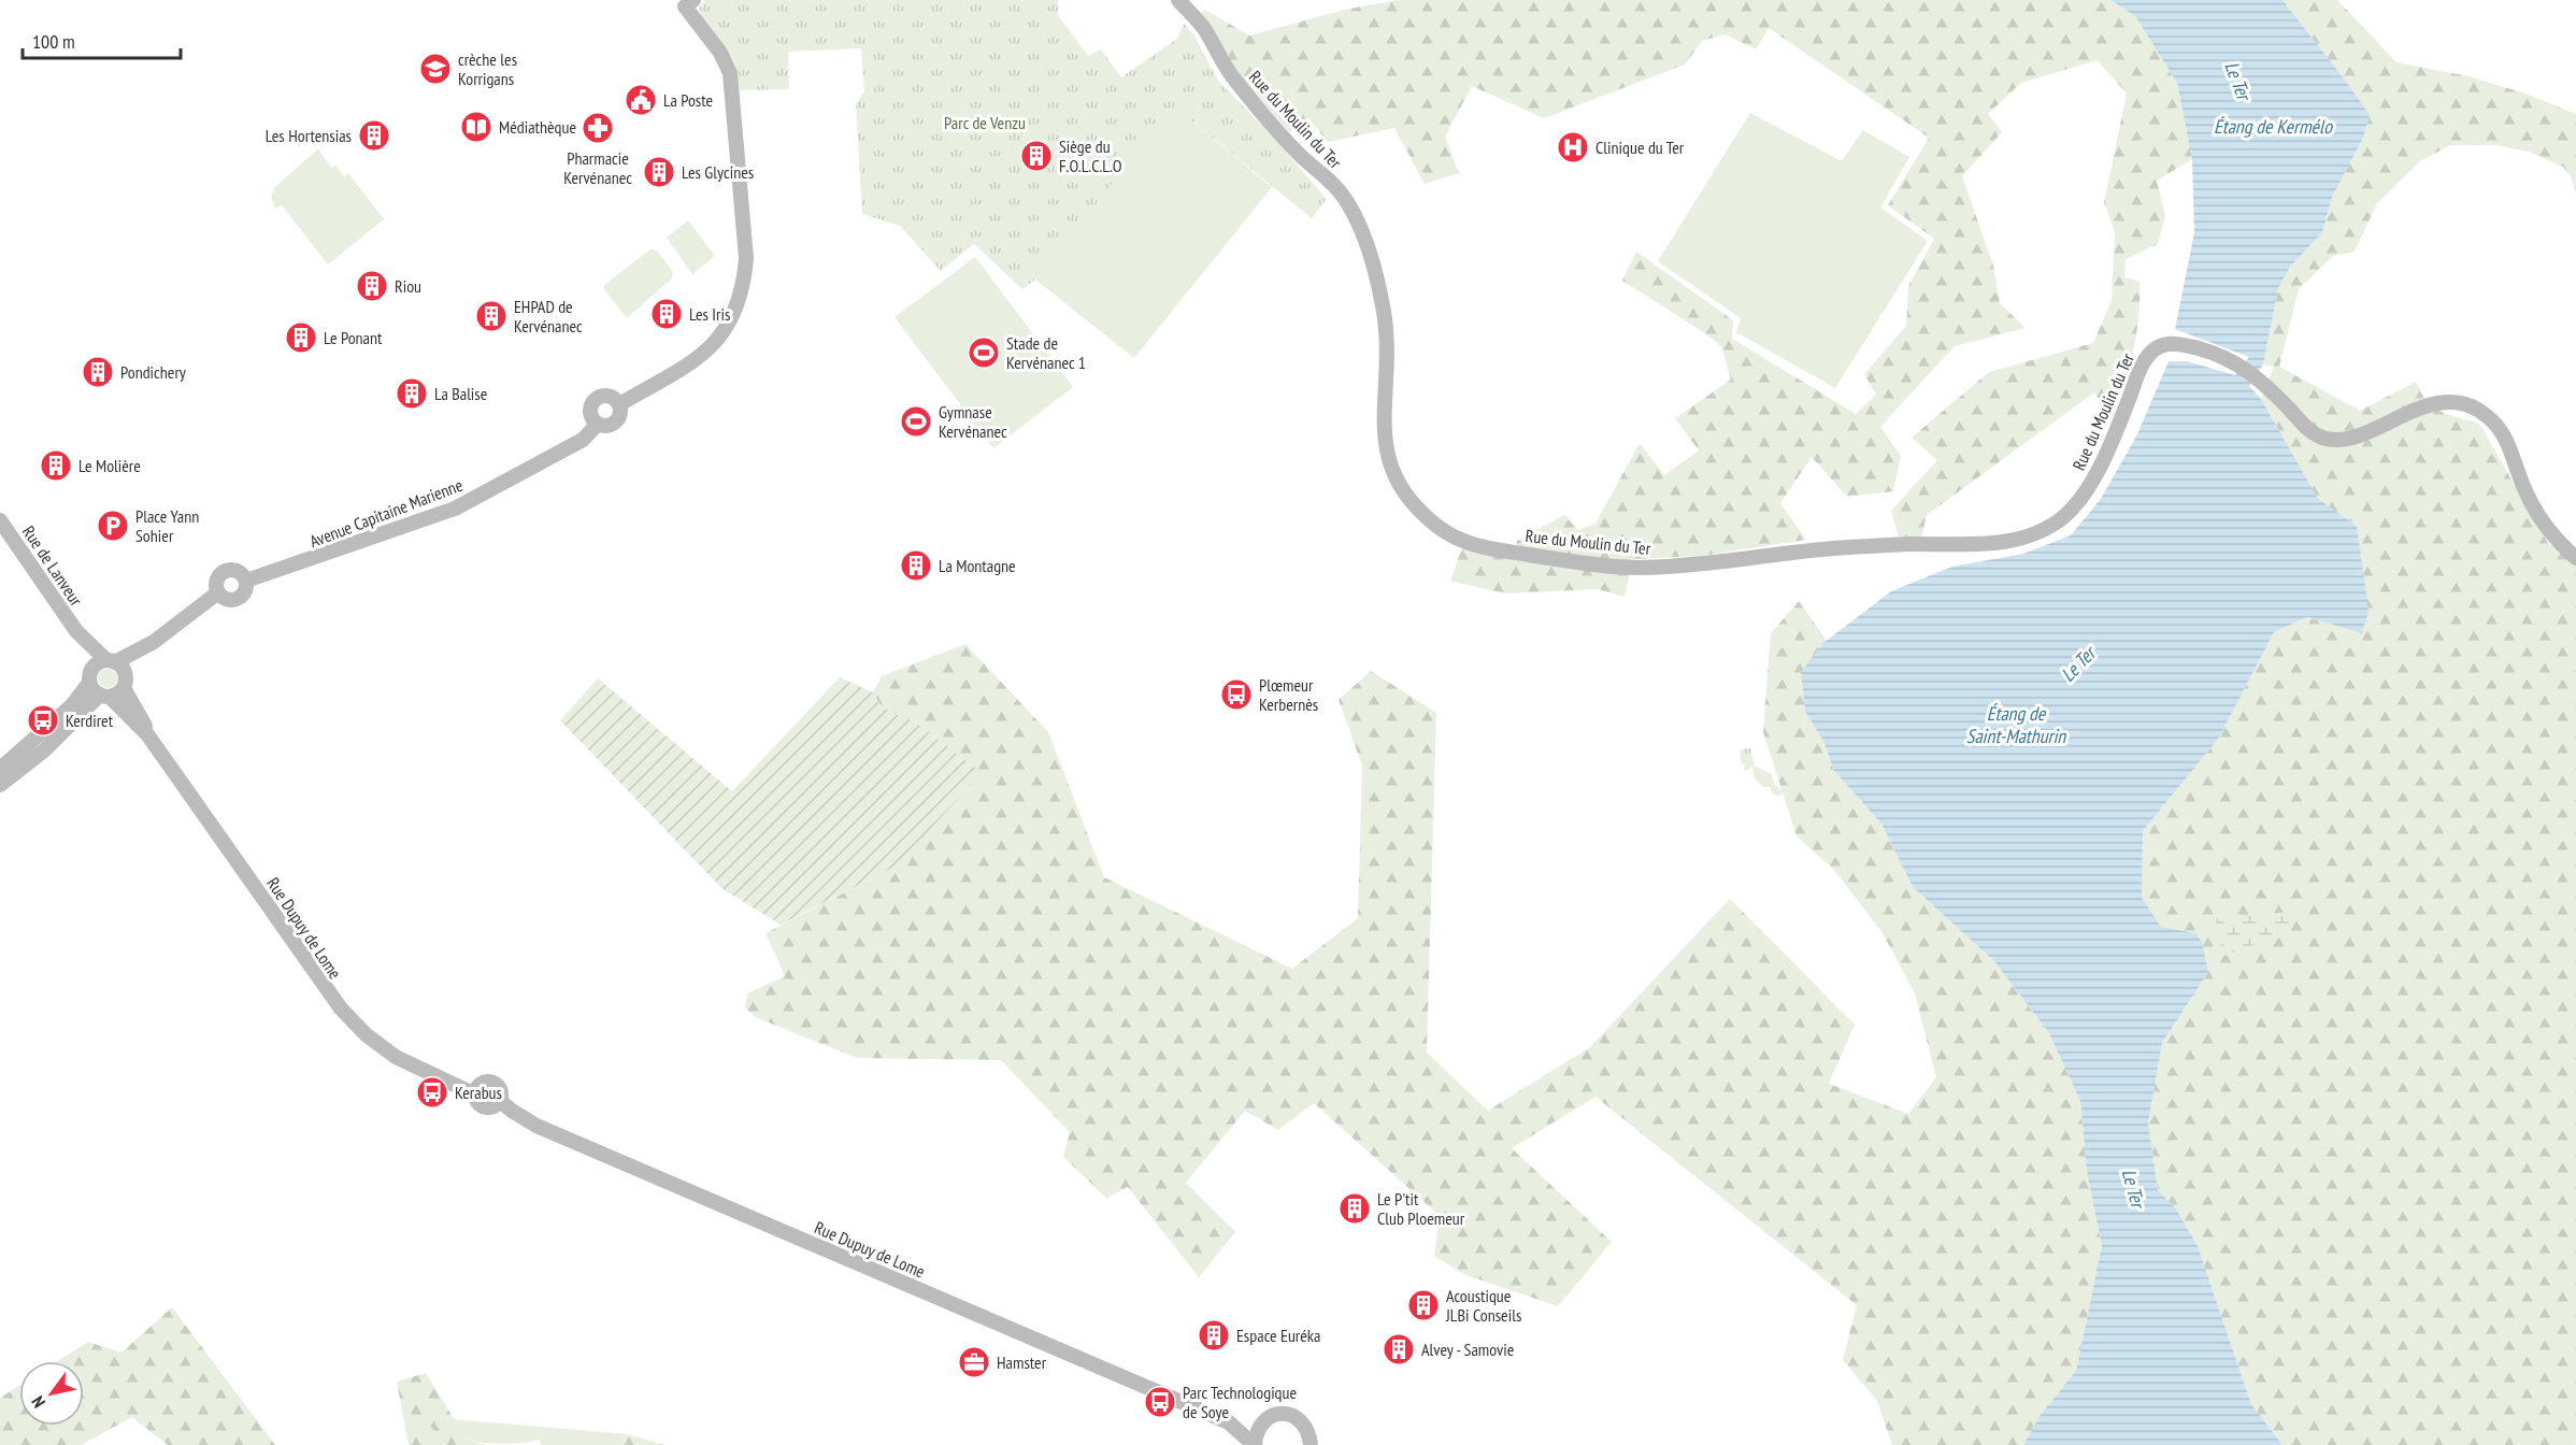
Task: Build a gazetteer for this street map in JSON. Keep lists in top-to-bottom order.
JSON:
{
  "streets": {
    "street": [
      "Rue du Moulin du Ter",
      "Avenue Capitaine Marienne",
      "Rue de Lanveur",
      "Rue Dupuy de Lome"
    ]
  },
  "crossings": [
    ["Avenue Capitaine Marienne", "Rue de Lanveur"],
    ["Avenue Capitaine Marienne", "Rue Dupuy de Lome"],
    ["Rue de Lanveur", "Rue Dupuy de Lome"]
  ],
  "water": ["Le Ter", "Étang de Kermélo", "Étang de Saint-Mathurin"],
  "parks": ["Parc de Venzu"],
  "places": {
    "school or university": ["crèche les Korrigans"],
    "public building": ["La Poste"],
    "library": ["Médiathèque"],
    "pharmacy": ["Pharmacie Kervénanec"],
    "building": [
      "Les Hortensias",
      "Siège du F.O.L.C.L.O",
      "Les Glycines",
      "Riou",
      "Les Iris",
      "EHPAD de Kervénanec",
      "Le Ponant",
      "Pondichery",
      "La Balise",
      "Le Molière",
      "La Montagne",
      "Le P'tit Club Ploemeur",
      "Acoustique JLBi Conseils",
      "Espace Euréka",
      "Alvey - Samovie"
    ],
    "hospital": ["Clinique du Ter"],
    "sports": ["Stade de Kervénanec 1", "Gymnase Kervénanec"],
    "parking": ["Place Yann Sohier"],
    "bus stop": [
      "Plœmeur Kerbernès",
      "Kerdiret",
      "Kerabus",
      "Parc Technologique de Soye"
    ],
    "office": ["Hamster"]
  },
  "scale_bar": "100 m",
  "north": "bottom left"
}
